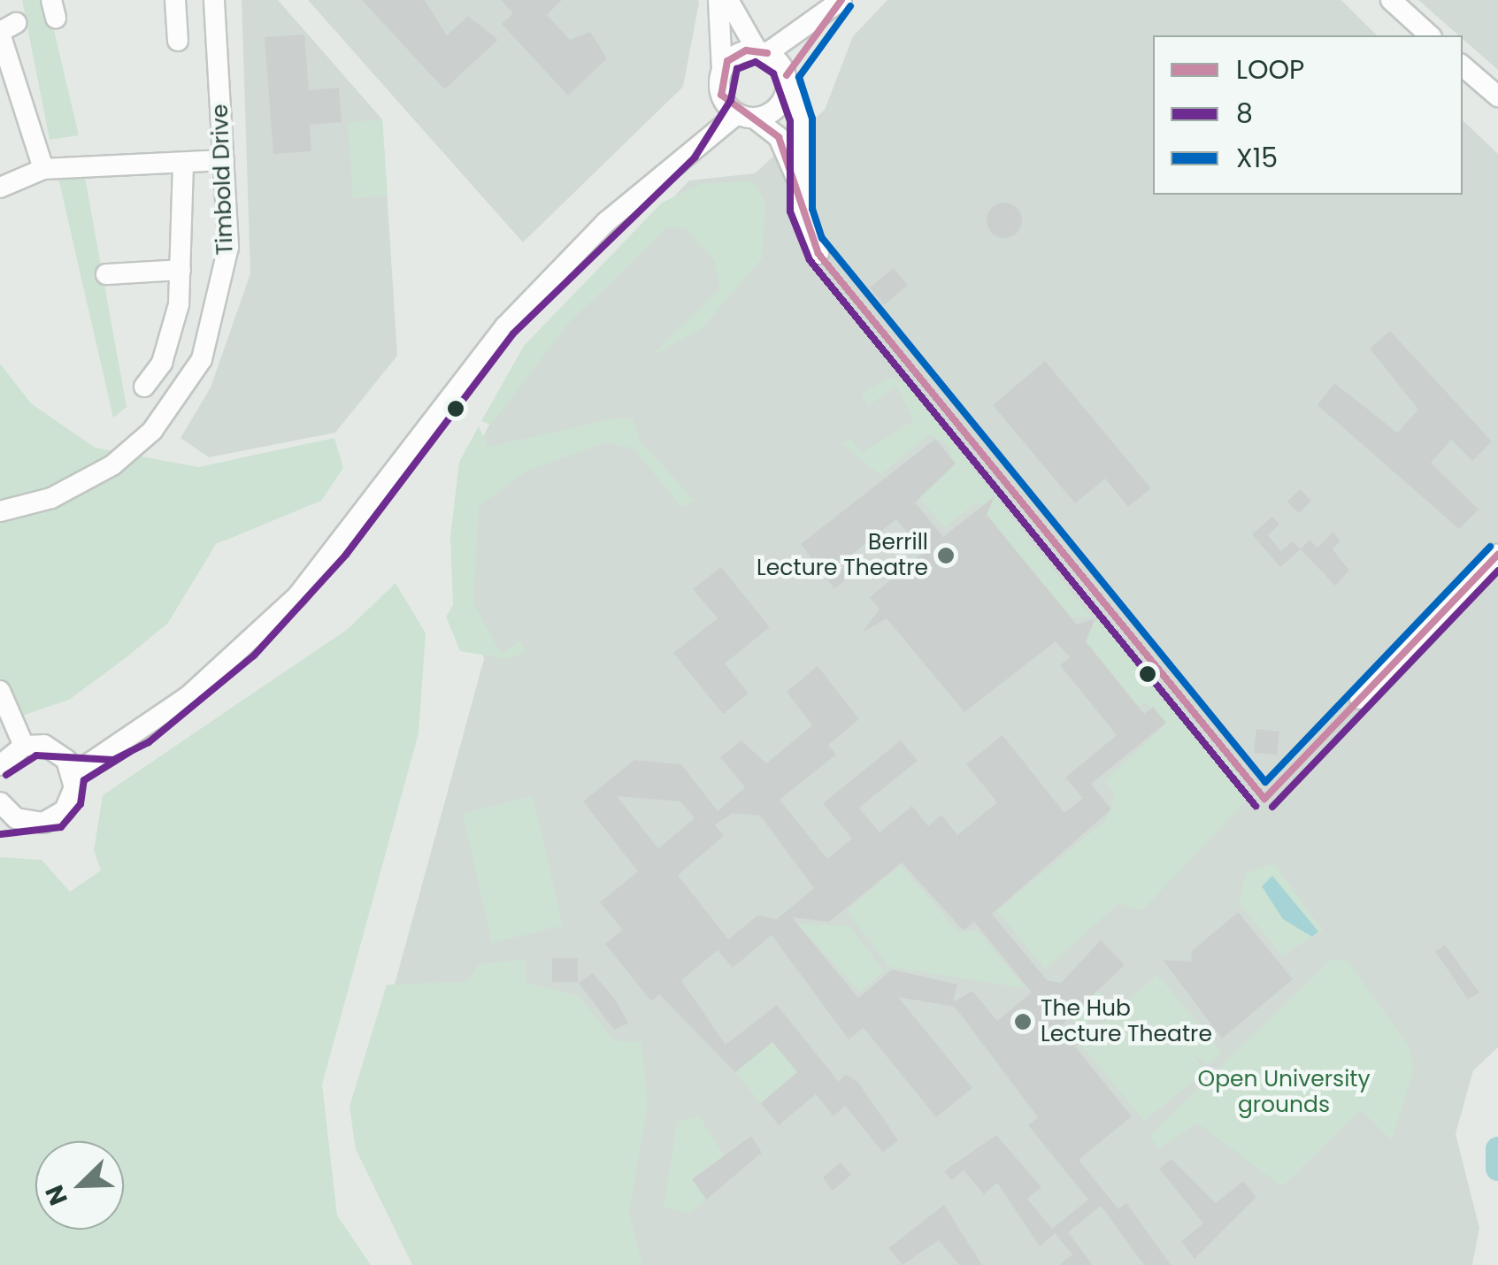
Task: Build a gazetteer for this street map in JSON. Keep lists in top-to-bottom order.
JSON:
{
  "streets": {
    "street": ["Timbold Drive"]
  },
  "parks": ["Open University grounds"],
  "places": ["Berrill Lecture Theatre", "The Hub Lecture Theatre"],
  "lines": ["transit line LOOP", "transit line X15", "transit line 8"],
  "legend": ["LOOP", "8", "X15"],
  "north": "bottom left"
}
